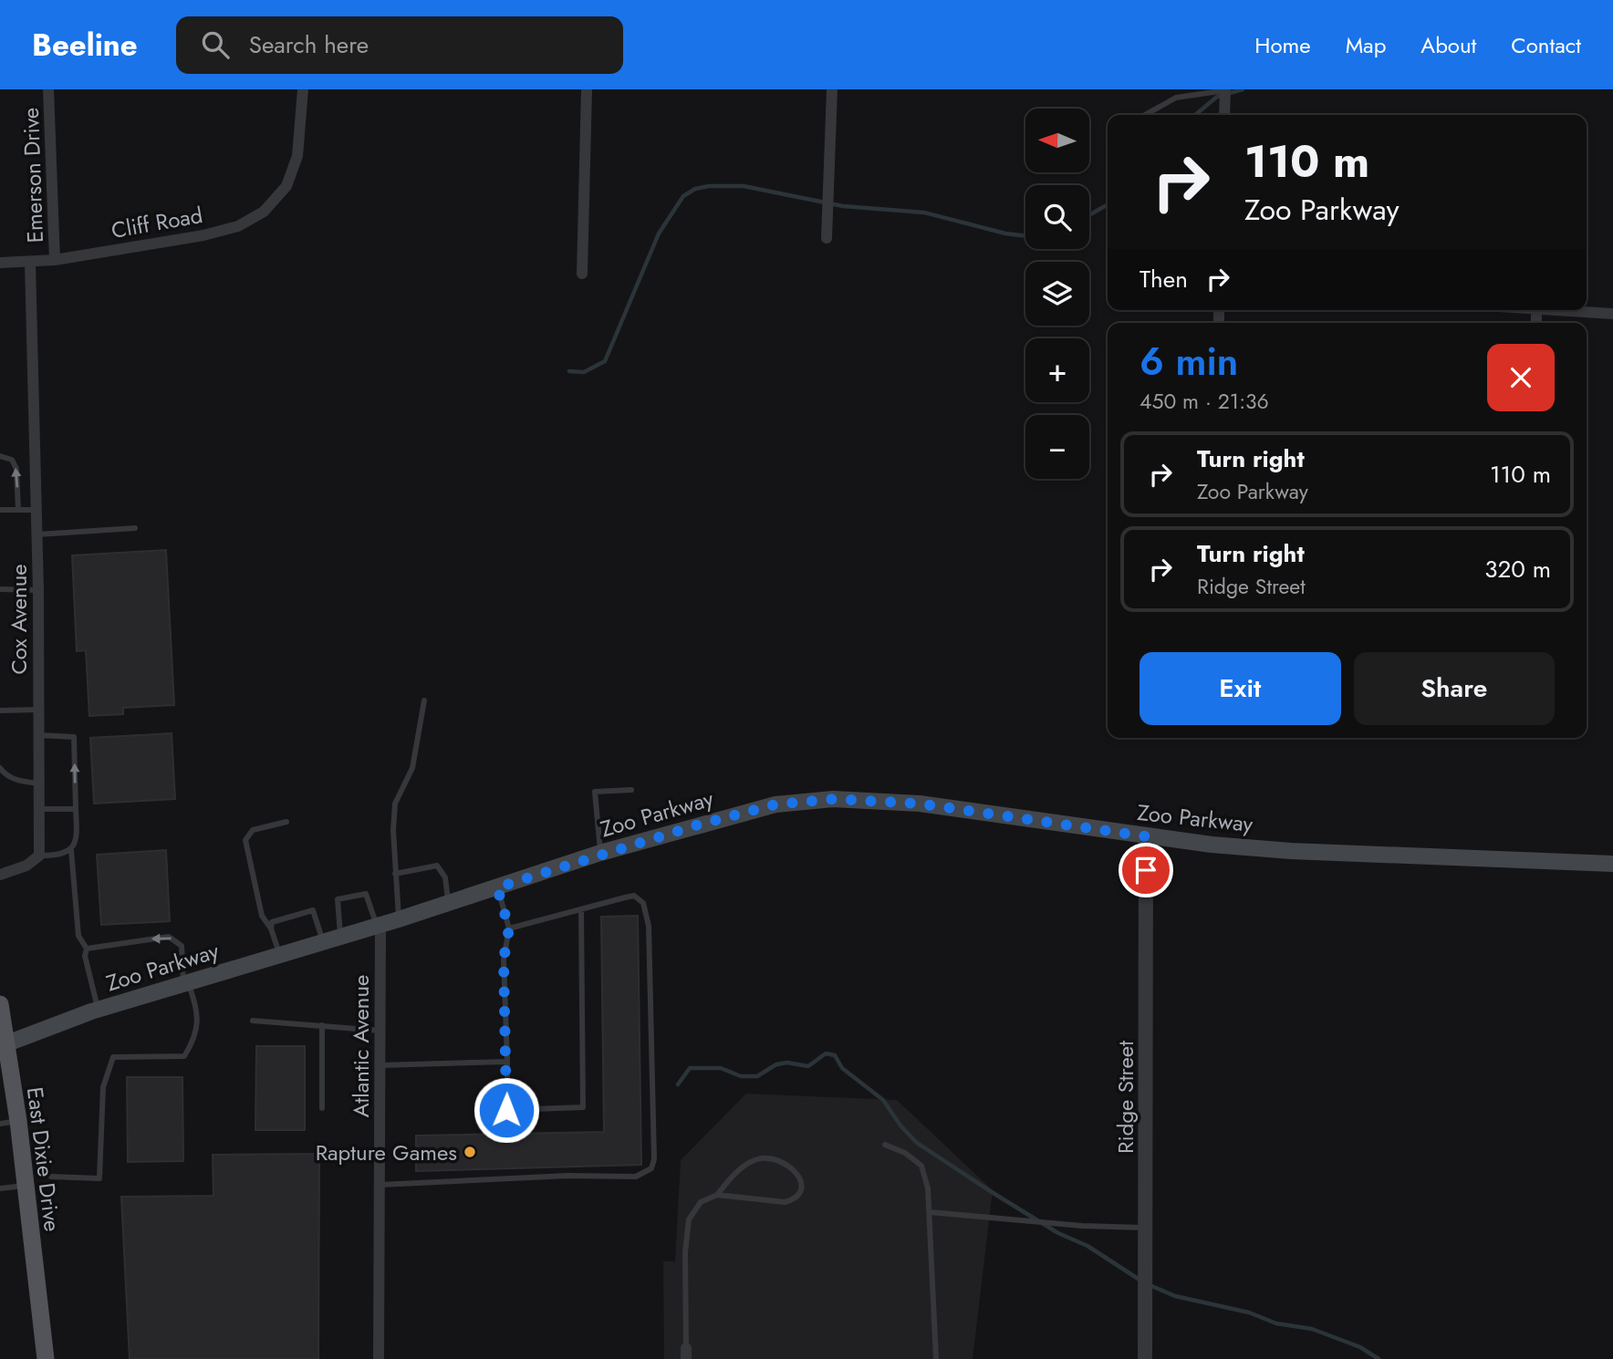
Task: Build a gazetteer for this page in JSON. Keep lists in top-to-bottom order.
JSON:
{
  "streets": {
    "main road": ["Zoo Parkway", "East Dixie Drive"],
    "street": [
      "Emerson Drive",
      "Cliff Road",
      "Cox Avenue",
      "Atlantic Avenue",
      "Ridge Street"
    ]
  },
  "crossings": [
    ["Emerson Drive", "Cliff Road"],
    ["Cliff Road", "Cox Avenue"],
    ["Zoo Parkway", "Atlantic Avenue"],
    ["Zoo Parkway", "Ridge Street"],
    ["Zoo Parkway", "East Dixie Drive"]
  ],
  "places": ["Rapture Games"],
  "north": "left",
  "page": {
    "header": "Beeline",
    "search": "Search here",
    "nav": [
      "Home",
      "Map",
      "About",
      "Contact"
    ],
    "map_buttons": ["+", "−"],
    "turn": ["110 m", "Zoo Parkway"],
    "then": "Then",
    "heading": ["6 min", "450 m · 21:36"],
    "list": [
      {
        "name": "Turn right",
        "note": "Zoo Parkway",
        "value": "110 m"
      },
      {
        "name": "Turn right",
        "note": "Ridge Street",
        "value": "320 m"
      }
    ],
    "buttons": ["Exit", "Share"]
  }
}
